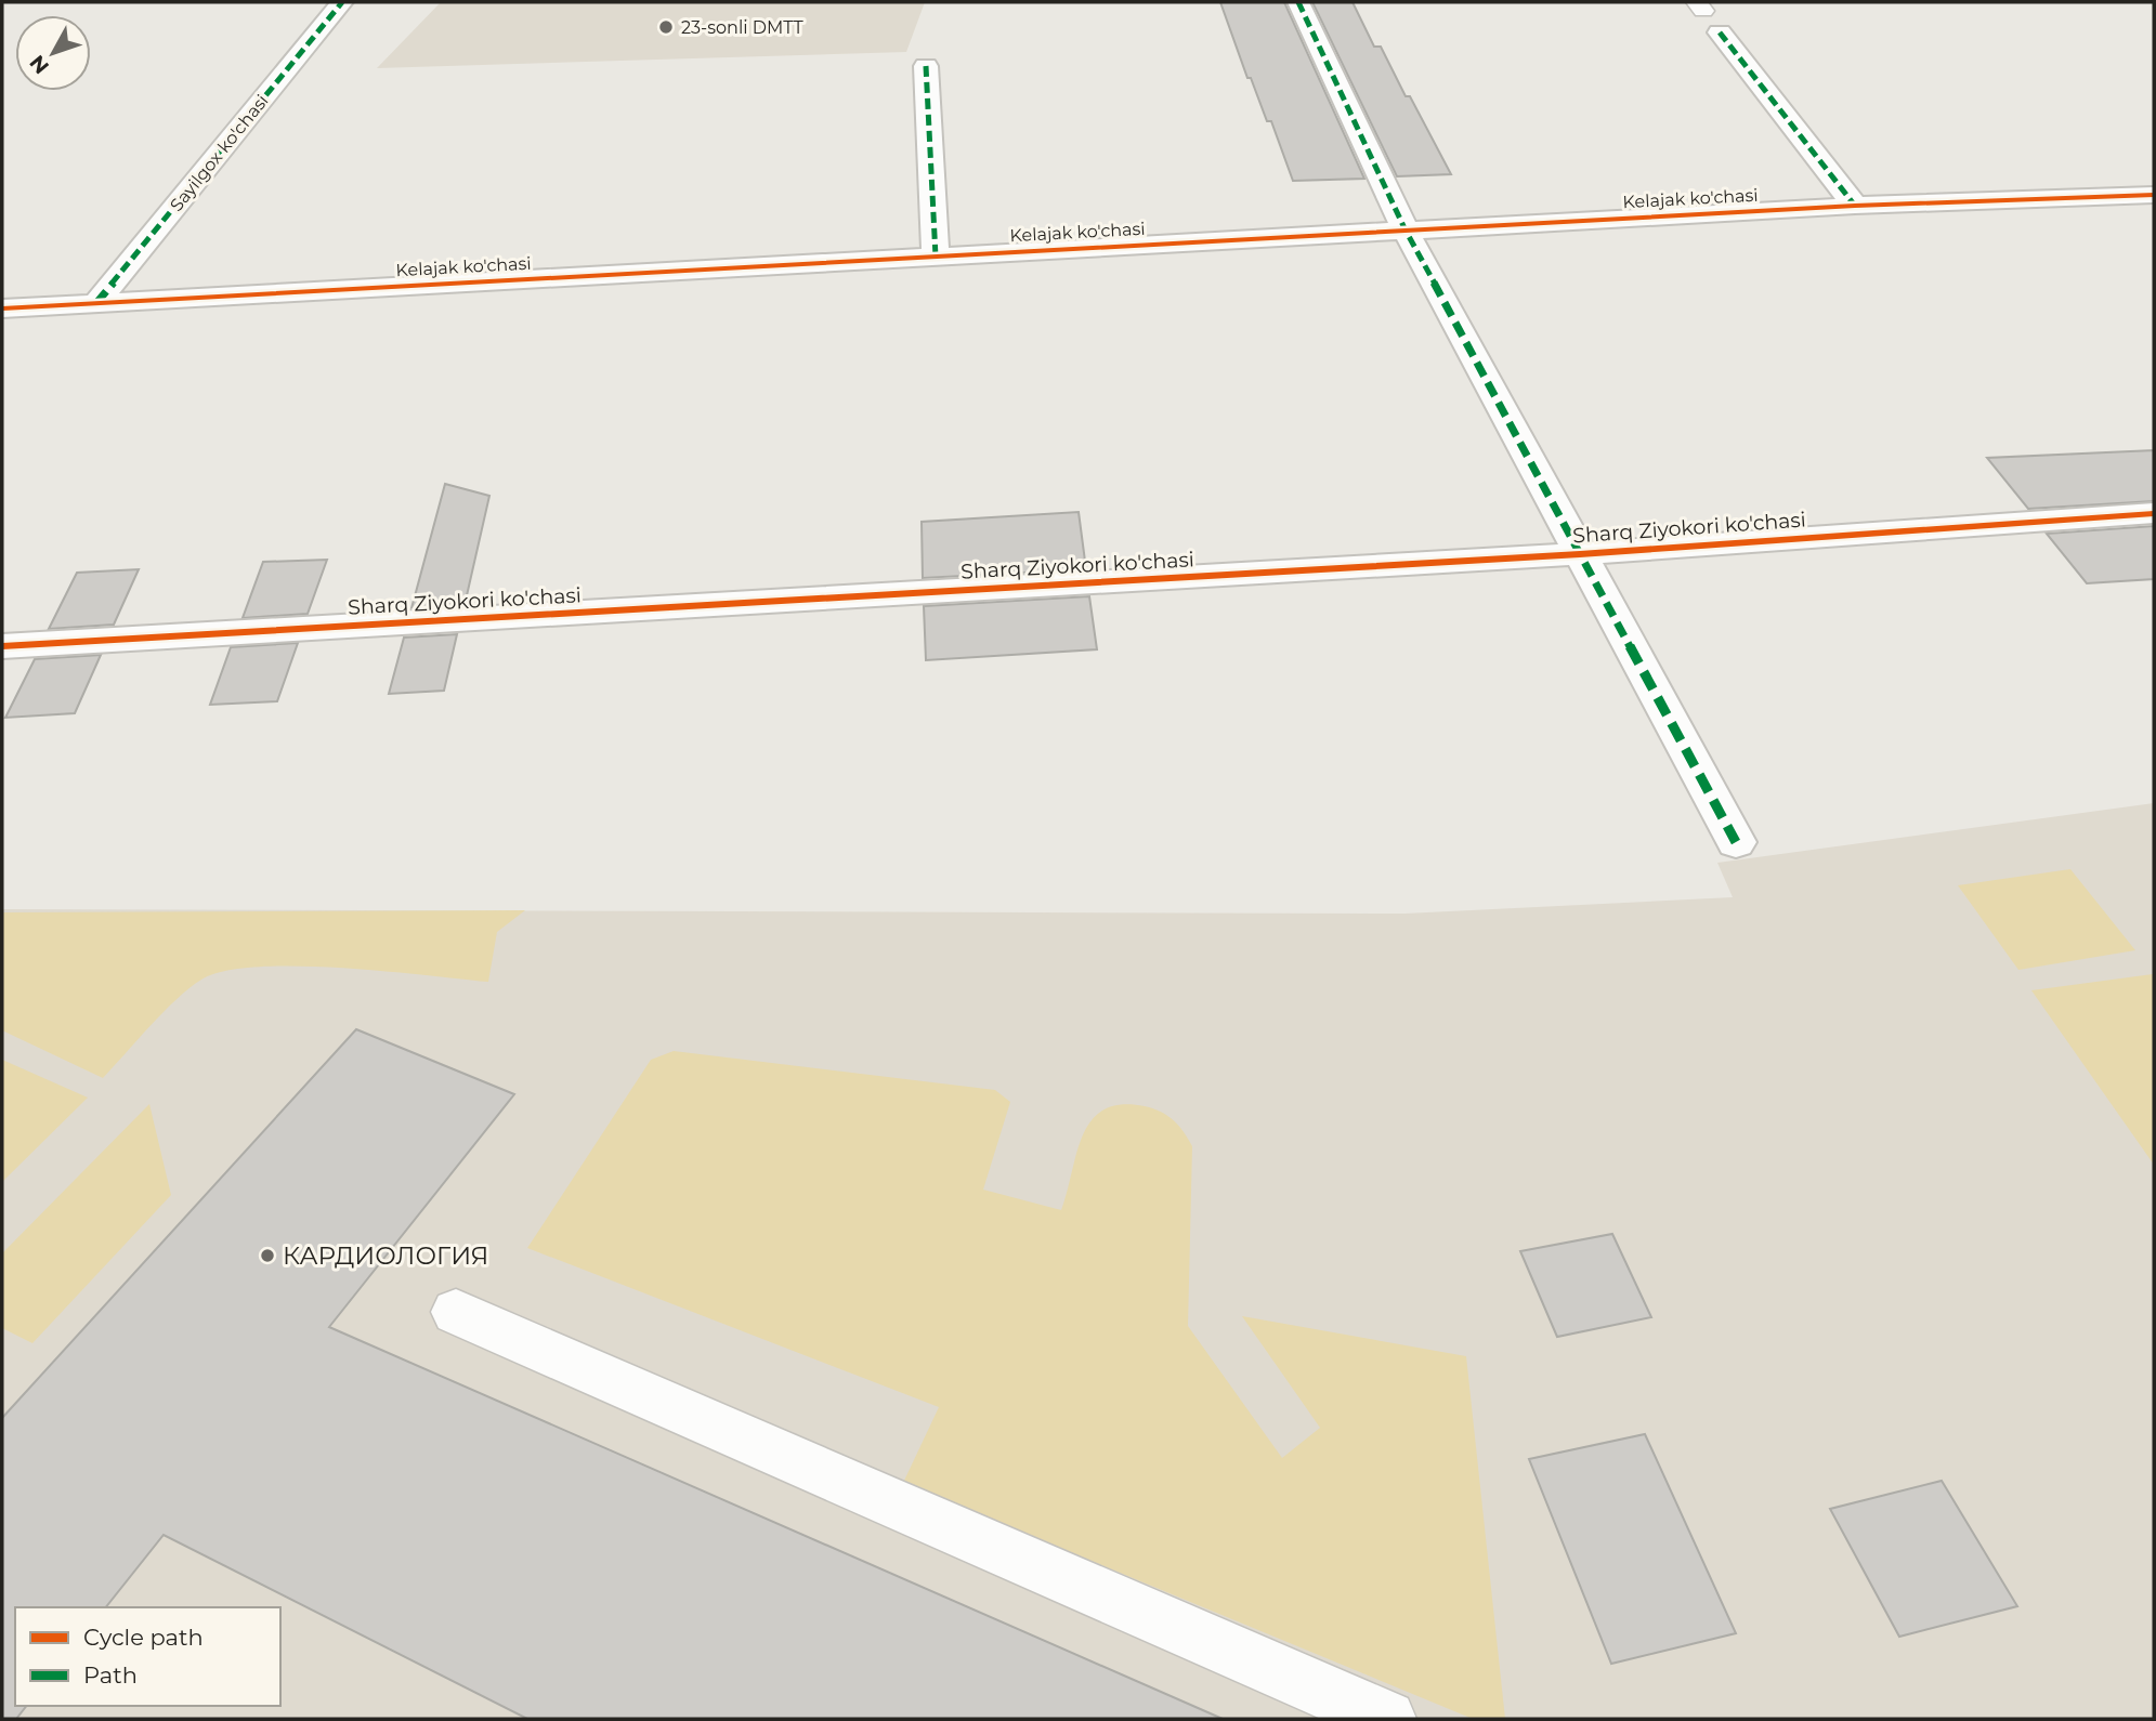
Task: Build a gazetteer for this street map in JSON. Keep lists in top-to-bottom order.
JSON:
{
  "streets": {
    "street": ["Sayilgox ko'chasi", "Kelajak ko'chasi", "Sharq Ziyokori ko'chasi"]
  },
  "crossings": [
    ["Sayilgox ko'chasi", "Kelajak ko'chasi"],
    ["Kelajak ko'chasi", "Sharq Ziyokori ko'chasi"]
  ],
  "places": ["23-sonli DMTT", "КАРДИОЛОГИЯ"],
  "legend": ["Cycle path", "Path"],
  "north": "bottom left"
}
